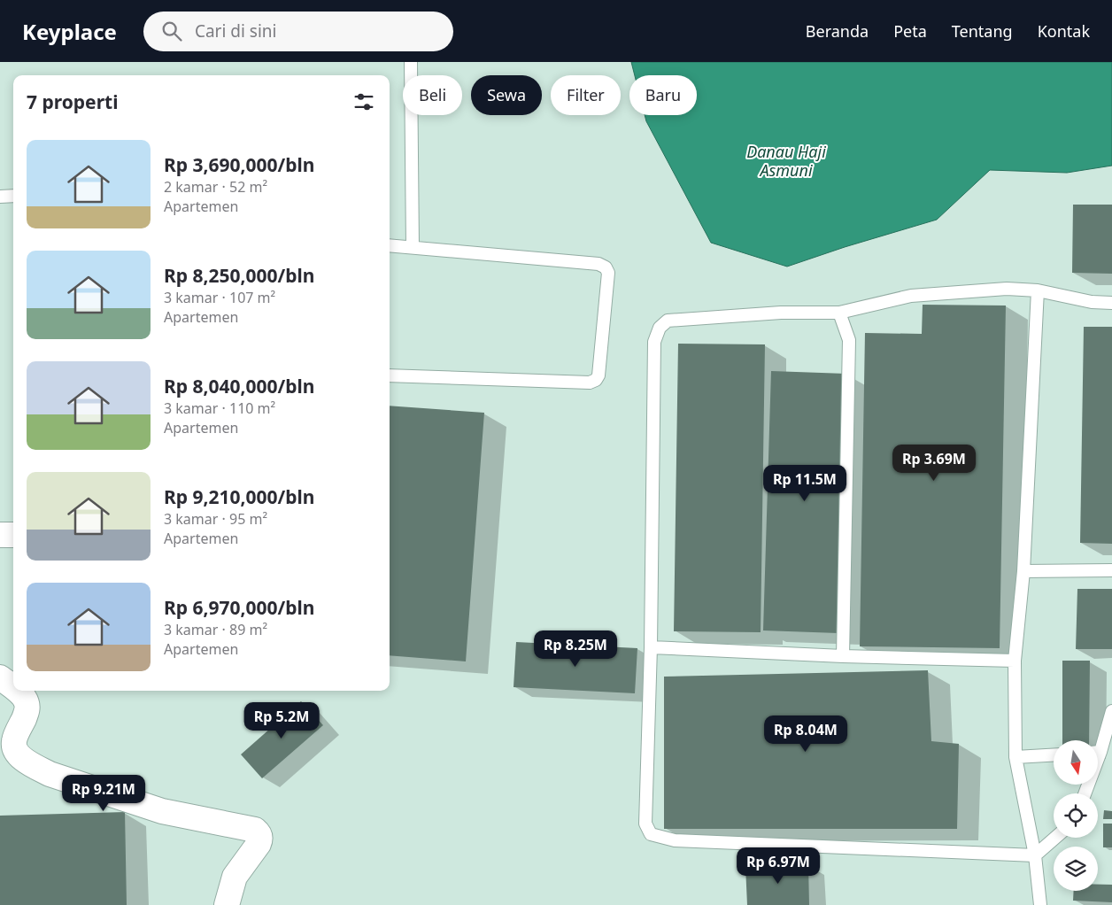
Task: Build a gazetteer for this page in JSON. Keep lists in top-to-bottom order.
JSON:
{
  "water": ["Danau Haji Asmuni"],
  "north": "bottom",
  "page": {
    "header": "Keyplace",
    "search": "Cari di sini",
    "nav": [
      "Beranda",
      "Peta",
      "Tentang",
      "Kontak"
    ],
    "chip": [
      "Beli",
      "Sewa",
      "Filter",
      "Baru"
    ],
    "heading": "7 properti",
    "list": [
      {
        "name": "Rp 3,690,000/bln",
        "note": "2 kamar · 52 m² · Apartemen"
      },
      {
        "name": "Rp 8,250,000/bln",
        "note": "3 kamar · 107 m² · Apartemen"
      },
      {
        "name": "Rp 8,040,000/bln",
        "note": "3 kamar · 110 m² · Apartemen"
      },
      {
        "name": "Rp 9,210,000/bln",
        "note": "3 kamar · 95 m² · Apartemen"
      },
      {
        "name": "Rp 6,970,000/bln",
        "note": "3 kamar · 89 m² · Apartemen"
      }
    ],
    "price": [
      "Rp 3.69M",
      "Rp 11.5M",
      "Rp 8.25M",
      "Rp 5.2M",
      "Rp 8.04M",
      "Rp 9.21M",
      "Rp 6.97M"
    ]
  }
}
